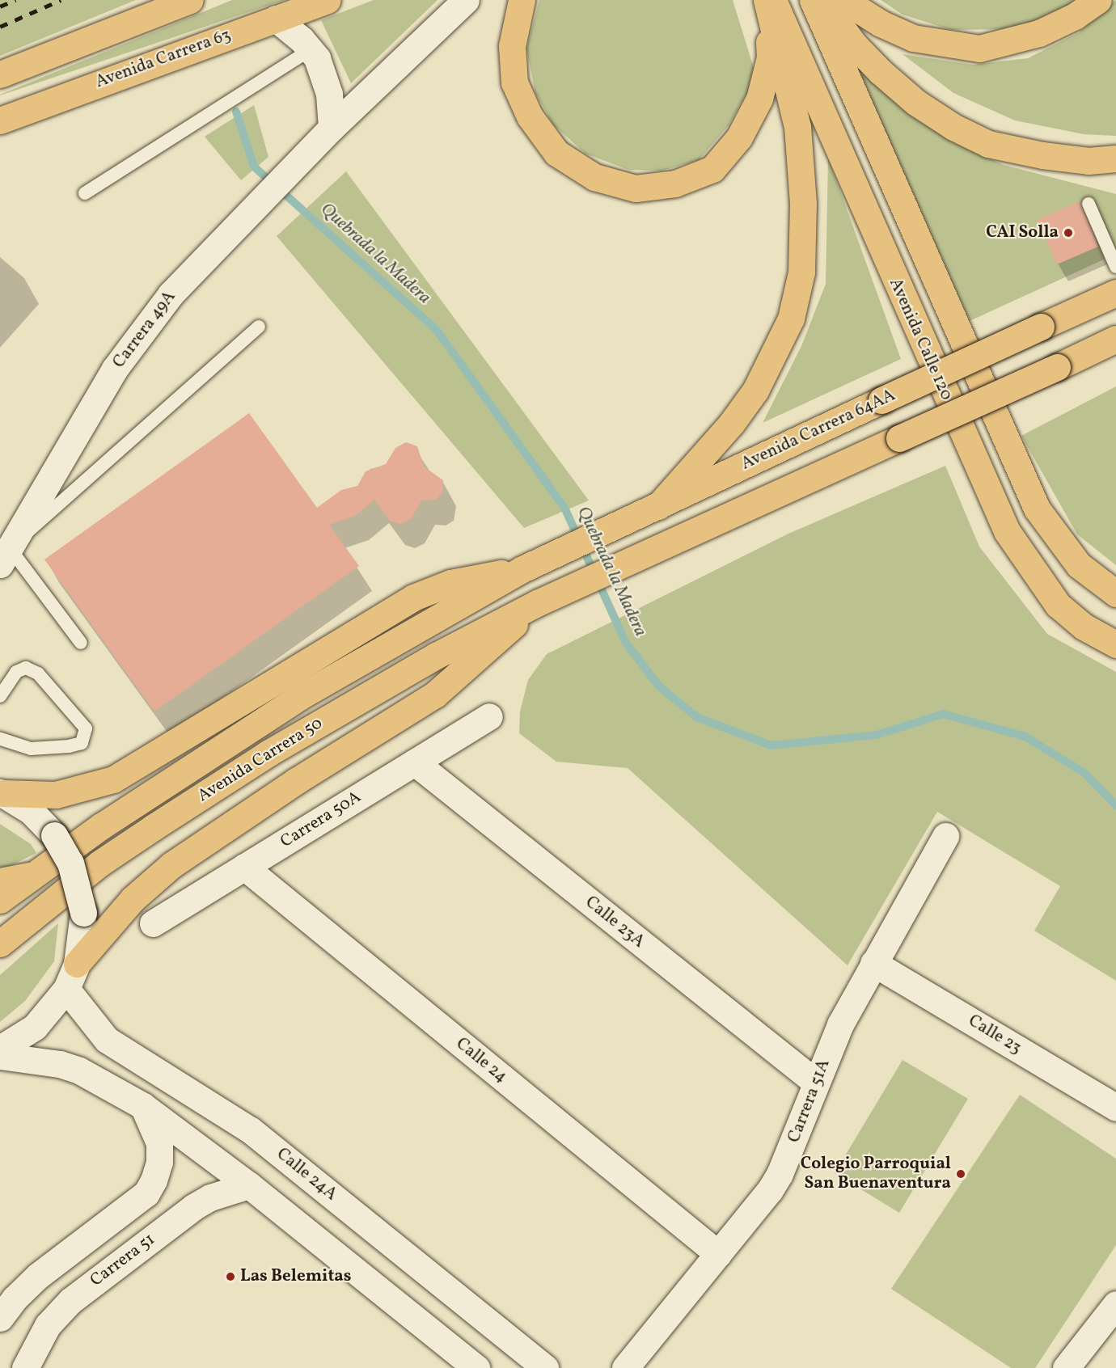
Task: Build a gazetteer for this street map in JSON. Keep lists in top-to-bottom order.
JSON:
{
  "streets": {
    "main road": [
      "Avenida Carrera 63",
      "Avenida Calle 120",
      "Avenida Carrera 64AA",
      "Avenida Carrera 50"
    ],
    "street": [
      "Carrera 49A",
      "Carrera 50A",
      "Calle 23A",
      "Calle 23",
      "Calle 24",
      "Carrera 51A",
      "Calle 24A",
      "Carrera 51"
    ]
  },
  "crossings": [
    ["Avenida Carrera 64AA", "Avenida Carrera 50"],
    ["Carrera 50A", "Calle 23A"],
    ["Carrera 50A", "Calle 24"],
    ["Calle 23A", "Carrera 51A"],
    ["Calle 23", "Carrera 51A"],
    ["Calle 24", "Carrera 51A"]
  ],
  "water": ["Quebrada la Madera"],
  "places": ["CAI Solla", "Colegio Parroquial San Buenaventura", "Las Belemitas"]
}
